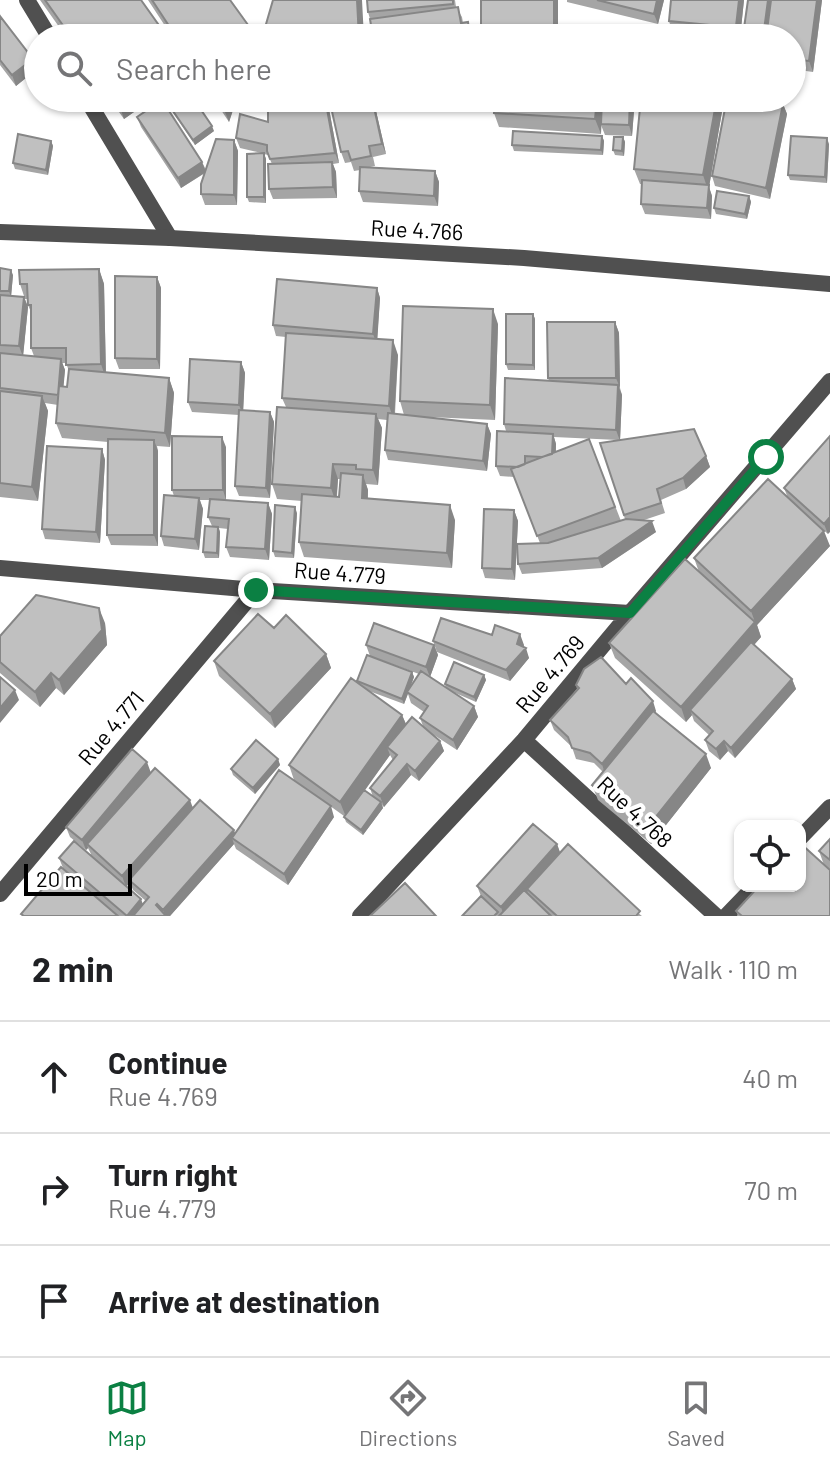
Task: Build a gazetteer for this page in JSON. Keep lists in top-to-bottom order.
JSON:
{
  "streets": {
    "street": [
      "Rue 4.766",
      "Rue 4.779",
      "Rue 4.769",
      "Rue 4.771",
      "Rue 4.768"
    ]
  },
  "crossings": [
    ["Rue 4.779", "Rue 4.769"],
    ["Rue 4.779", "Rue 4.771"],
    ["Rue 4.769", "Rue 4.768"]
  ],
  "scale_bar": "20 m",
  "page": {
    "search": "Search here",
    "scale": "20 m",
    "heading": ["2 min", "Walk · 110 m"],
    "list": [
      ["Continue", "Rue 4.769", "40 m"],
      ["Turn right", "Rue 4.779", "70 m"],
      "Arrive at destination"
    ],
    "nav": ["Map", "Directions", "Saved"]
  }
}
